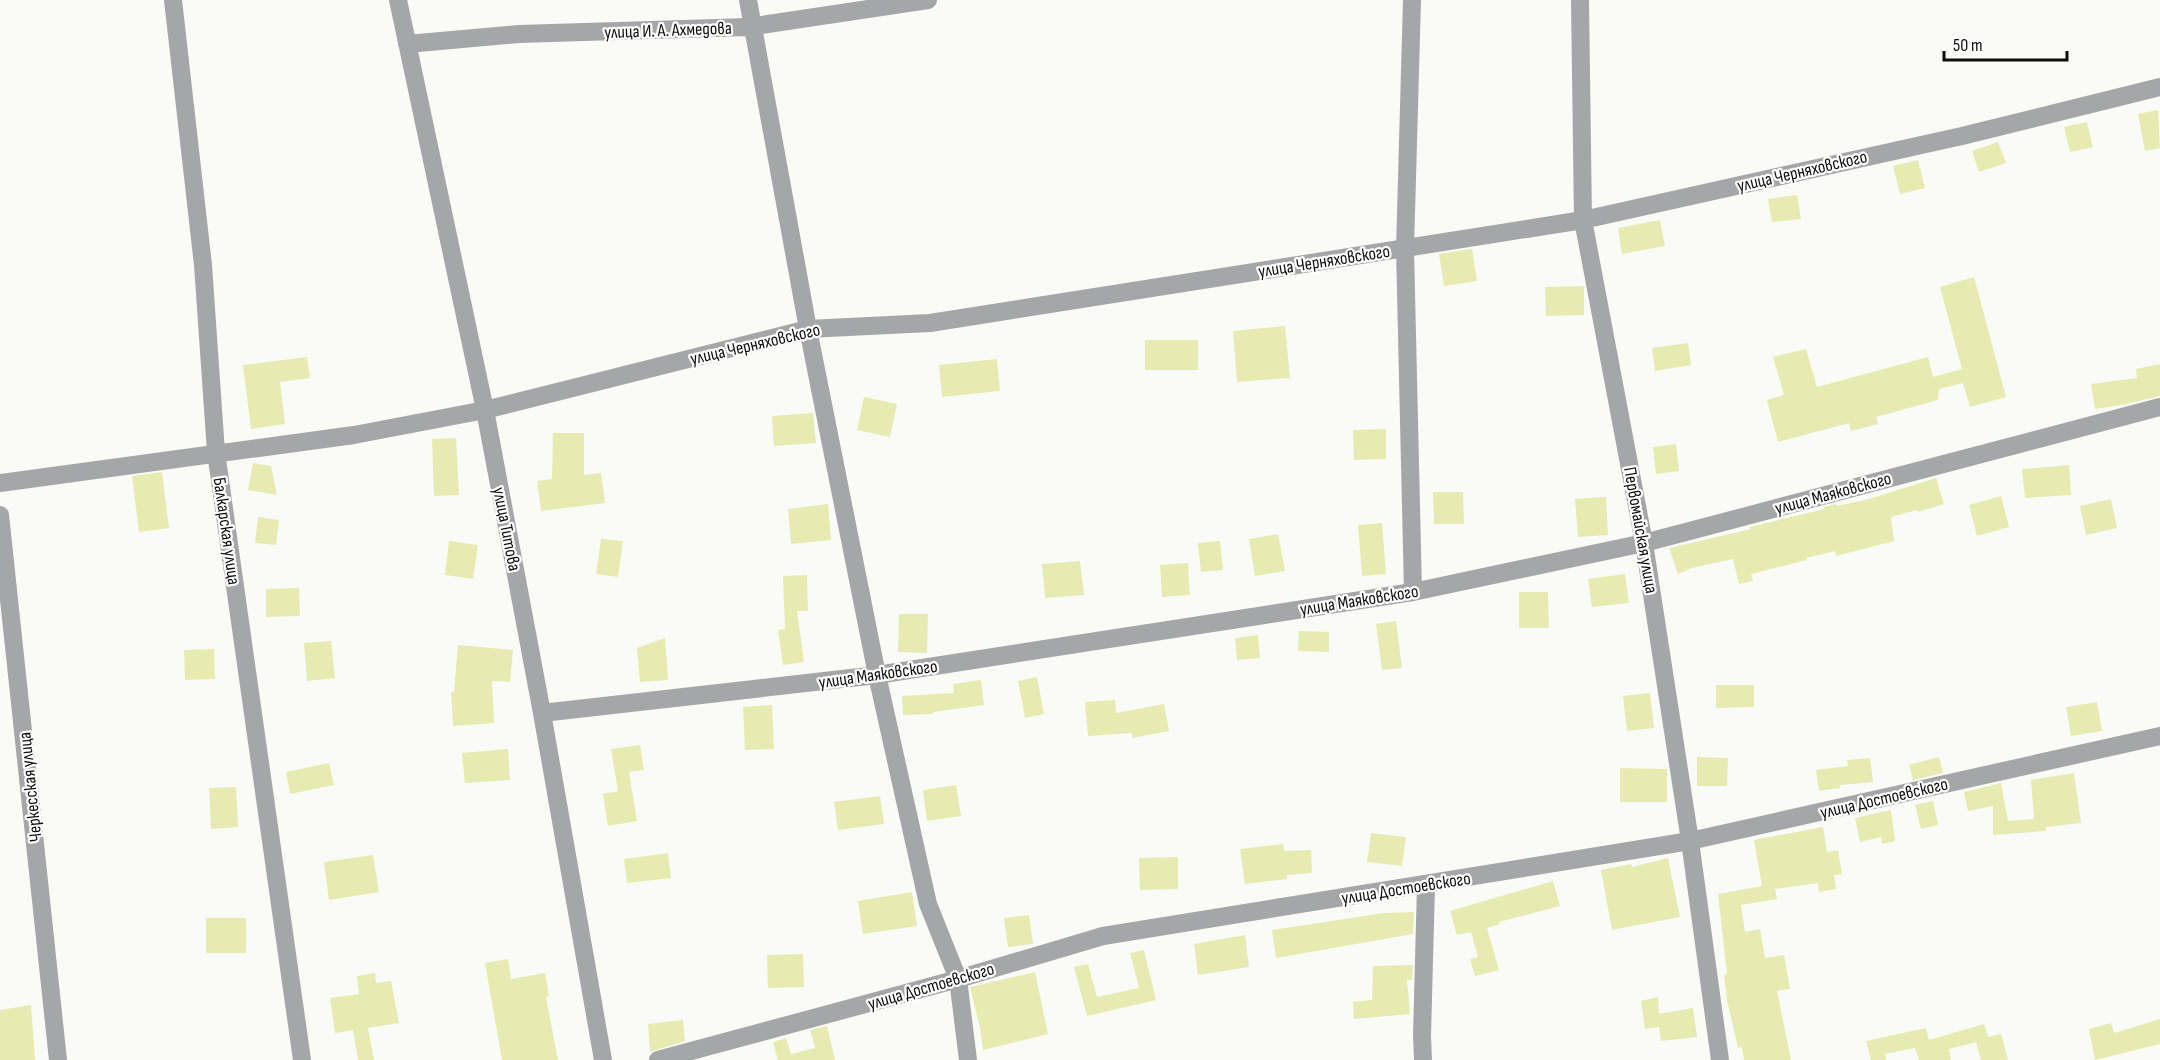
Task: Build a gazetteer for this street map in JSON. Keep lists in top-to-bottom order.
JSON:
{
  "streets": {
    "street": [
      "улица И. А. Ахмедова",
      "улица Черняховского",
      "улица Маяковского",
      "улица Титова",
      "Первомайская улица",
      "Балкарская улица",
      "Черкесская улица",
      "улица Достоевского"
    ]
  },
  "crossings": [
    ["улица И. А. Ахмедова", "улица Титова"],
    ["улица Черняховского", "улица Титова"],
    ["улица Черняховского", "Первомайская улица"],
    ["улица Черняховского", "Балкарская улица"],
    ["улица Маяковского", "улица Титова"],
    ["улица Маяковского", "Первомайская улица"],
    ["Первомайская улица", "улица Достоевского"]
  ],
  "scale_bar": "50 m"
}
